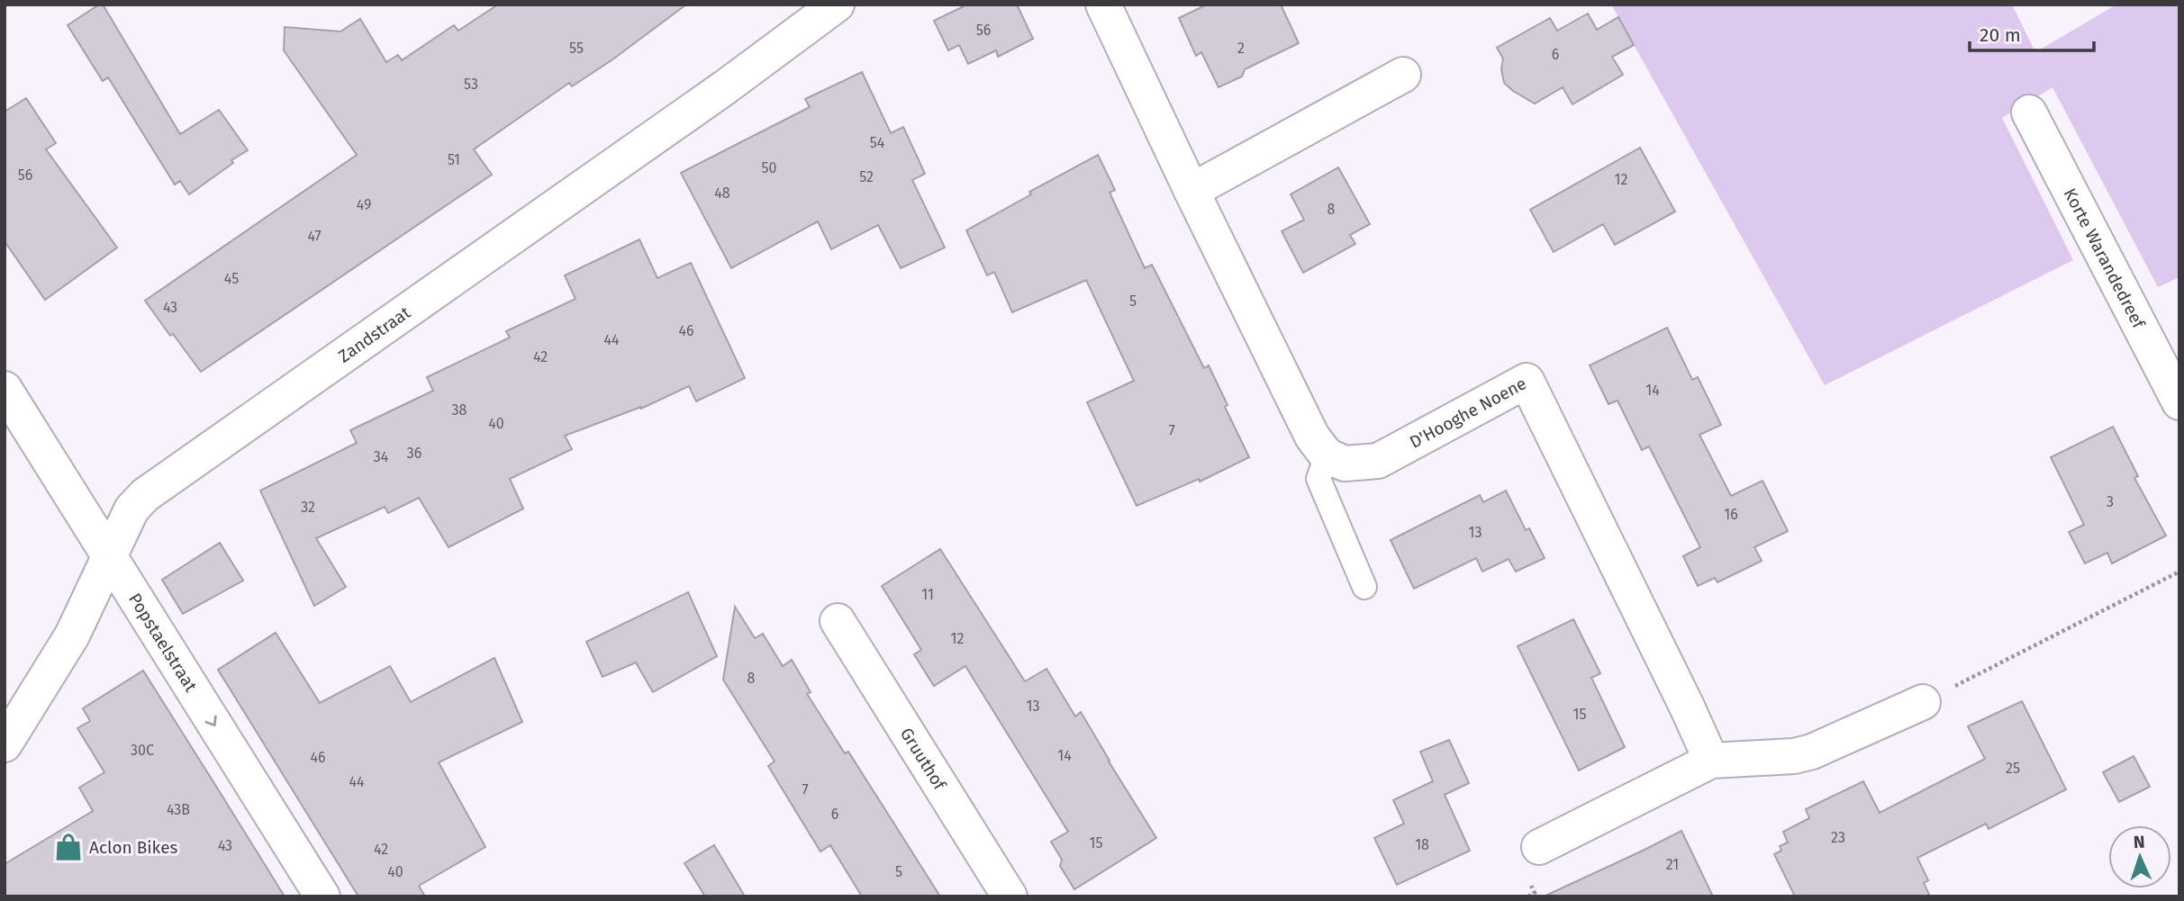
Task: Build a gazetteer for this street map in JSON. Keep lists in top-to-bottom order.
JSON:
{
  "streets": {
    "street": [
      "Korte Warandedreef",
      "Zandstraat",
      "D'Hooghe Noene",
      "Popstaelstraat",
      "Gruuthof"
    ]
  },
  "crossings": [
    ["Zandstraat", "Popstaelstraat"]
  ],
  "one_way": ["Popstaelstraat"],
  "places": {
    "shop": ["Aclon Bikes"]
  },
  "house_numbers": [
    "56",
    "55",
    "2",
    "6",
    "53",
    "54",
    "51",
    "50",
    "56",
    "52",
    "12",
    "48",
    "49",
    "8",
    "47",
    "45",
    "5",
    "43",
    "46",
    "44",
    "42",
    "14",
    "38",
    "40",
    "7",
    "36",
    "34",
    "3",
    "32",
    "16",
    "13",
    "11",
    "12",
    "8",
    "13",
    "15",
    "30C",
    "14",
    "46",
    "25",
    "44",
    "7",
    "43B",
    "6",
    "23",
    "15",
    "18",
    "43",
    "42",
    "21",
    "40",
    "5"
  ],
  "scale_bar": "20 m",
  "north": "top"
}
